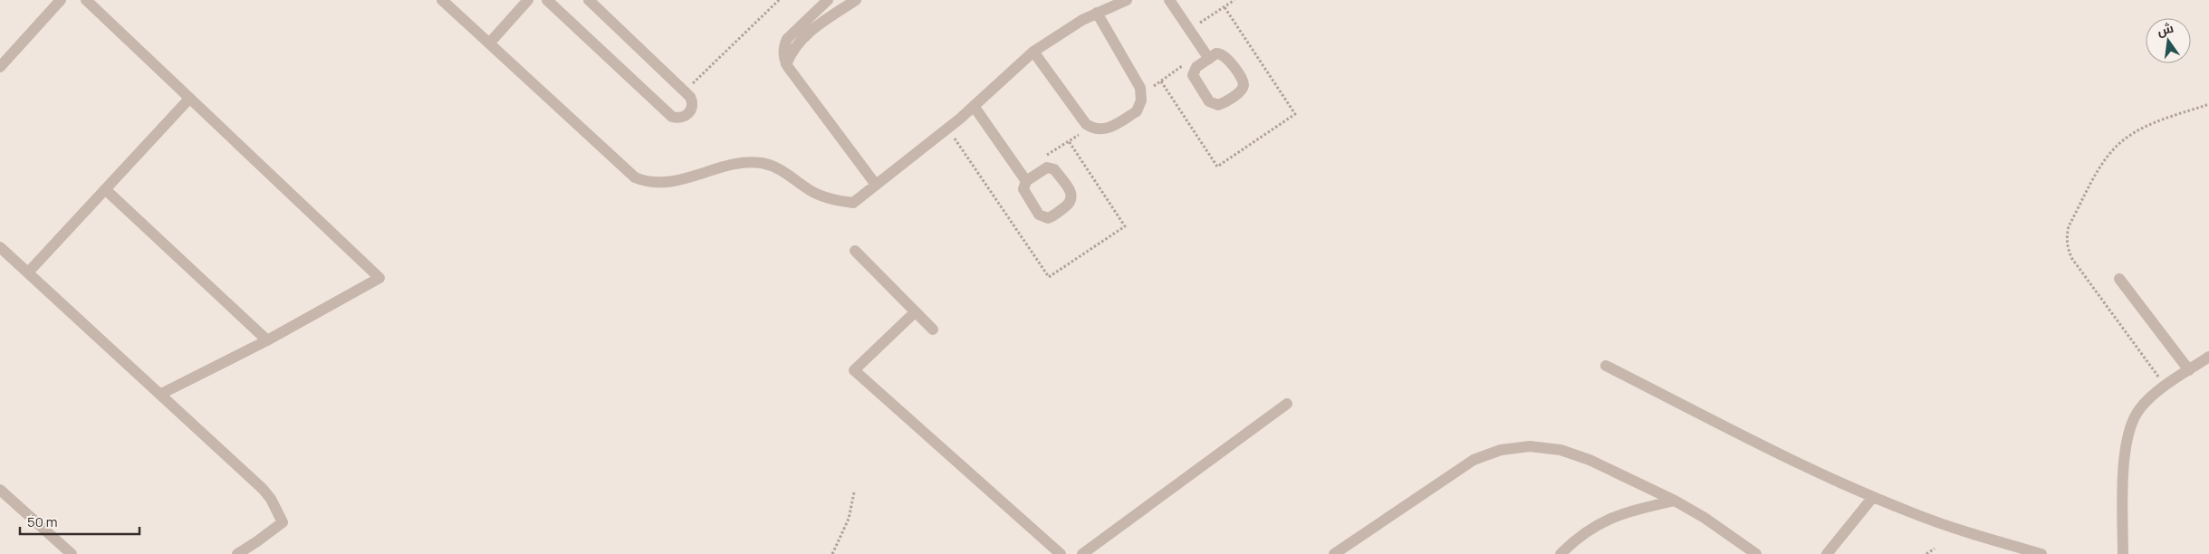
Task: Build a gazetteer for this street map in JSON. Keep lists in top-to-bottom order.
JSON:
{
  "scale_bar": "50 m",
  "north": "top"
}
